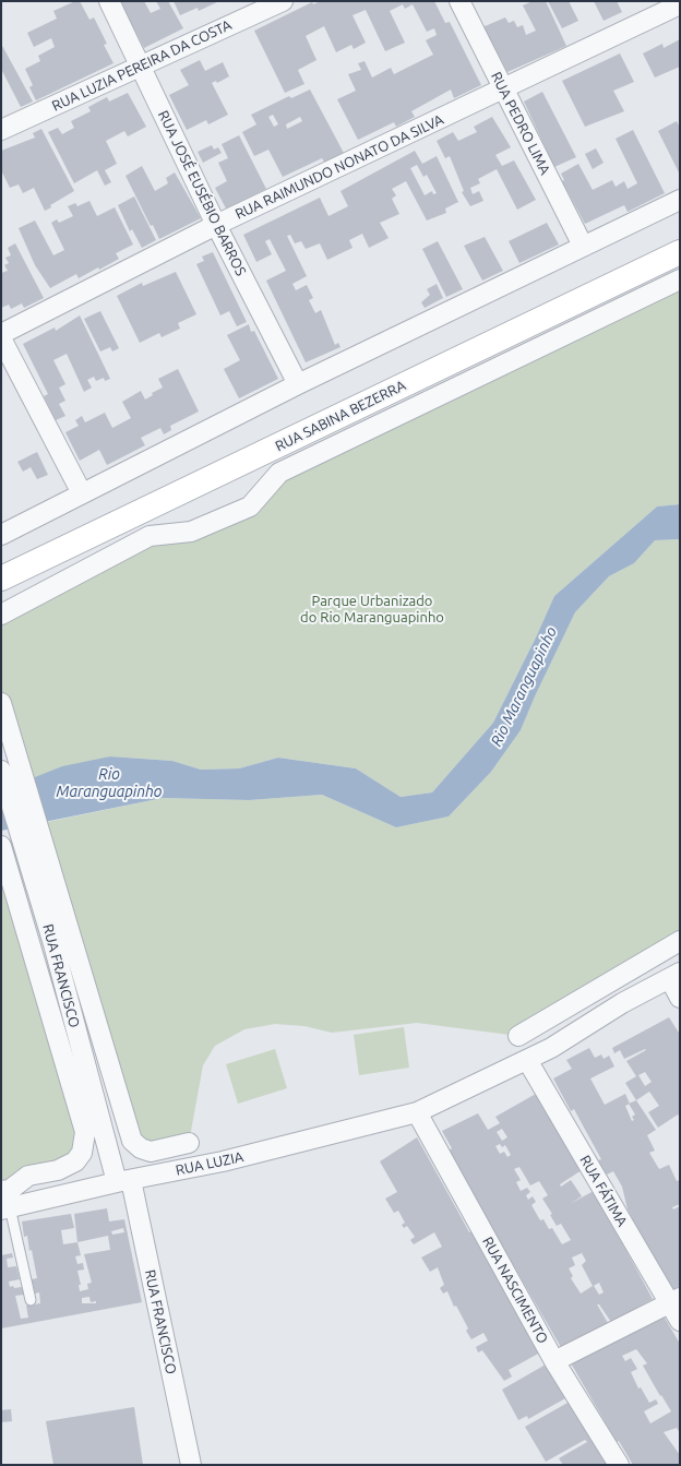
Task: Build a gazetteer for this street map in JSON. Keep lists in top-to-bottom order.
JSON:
{
  "streets": {
    "main road": ["RUA SABINA BEZERRA"],
    "street": [
      "RUA LUZIA PEREIRA DA COSTA",
      "RUA PEDRO LIMA",
      "RUA RAIMUNDO NONATO DA SILVA",
      "RUA JOSÉ EUSÉBIO BARROS",
      "RUA FRANCISCO",
      "RUA LUZIA",
      "RUA FÁTIMA",
      "RUA NASCIMENTO"
    ]
  },
  "crossings": [
    ["RUA LUZIA PEREIRA DA COSTA", "RUA JOSÉ EUSÉBIO BARROS"],
    ["RUA PEDRO LIMA", "RUA RAIMUNDO NONATO DA SILVA"],
    ["RUA RAIMUNDO NONATO DA SILVA", "RUA JOSÉ EUSÉBIO BARROS"],
    ["RUA FRANCISCO", "RUA LUZIA"],
    ["RUA LUZIA", "RUA NASCIMENTO"]
  ],
  "water": ["Rio Maranguapinho"],
  "parks": ["Parque Urbanizado do Rio Maranguapinho"]
}
